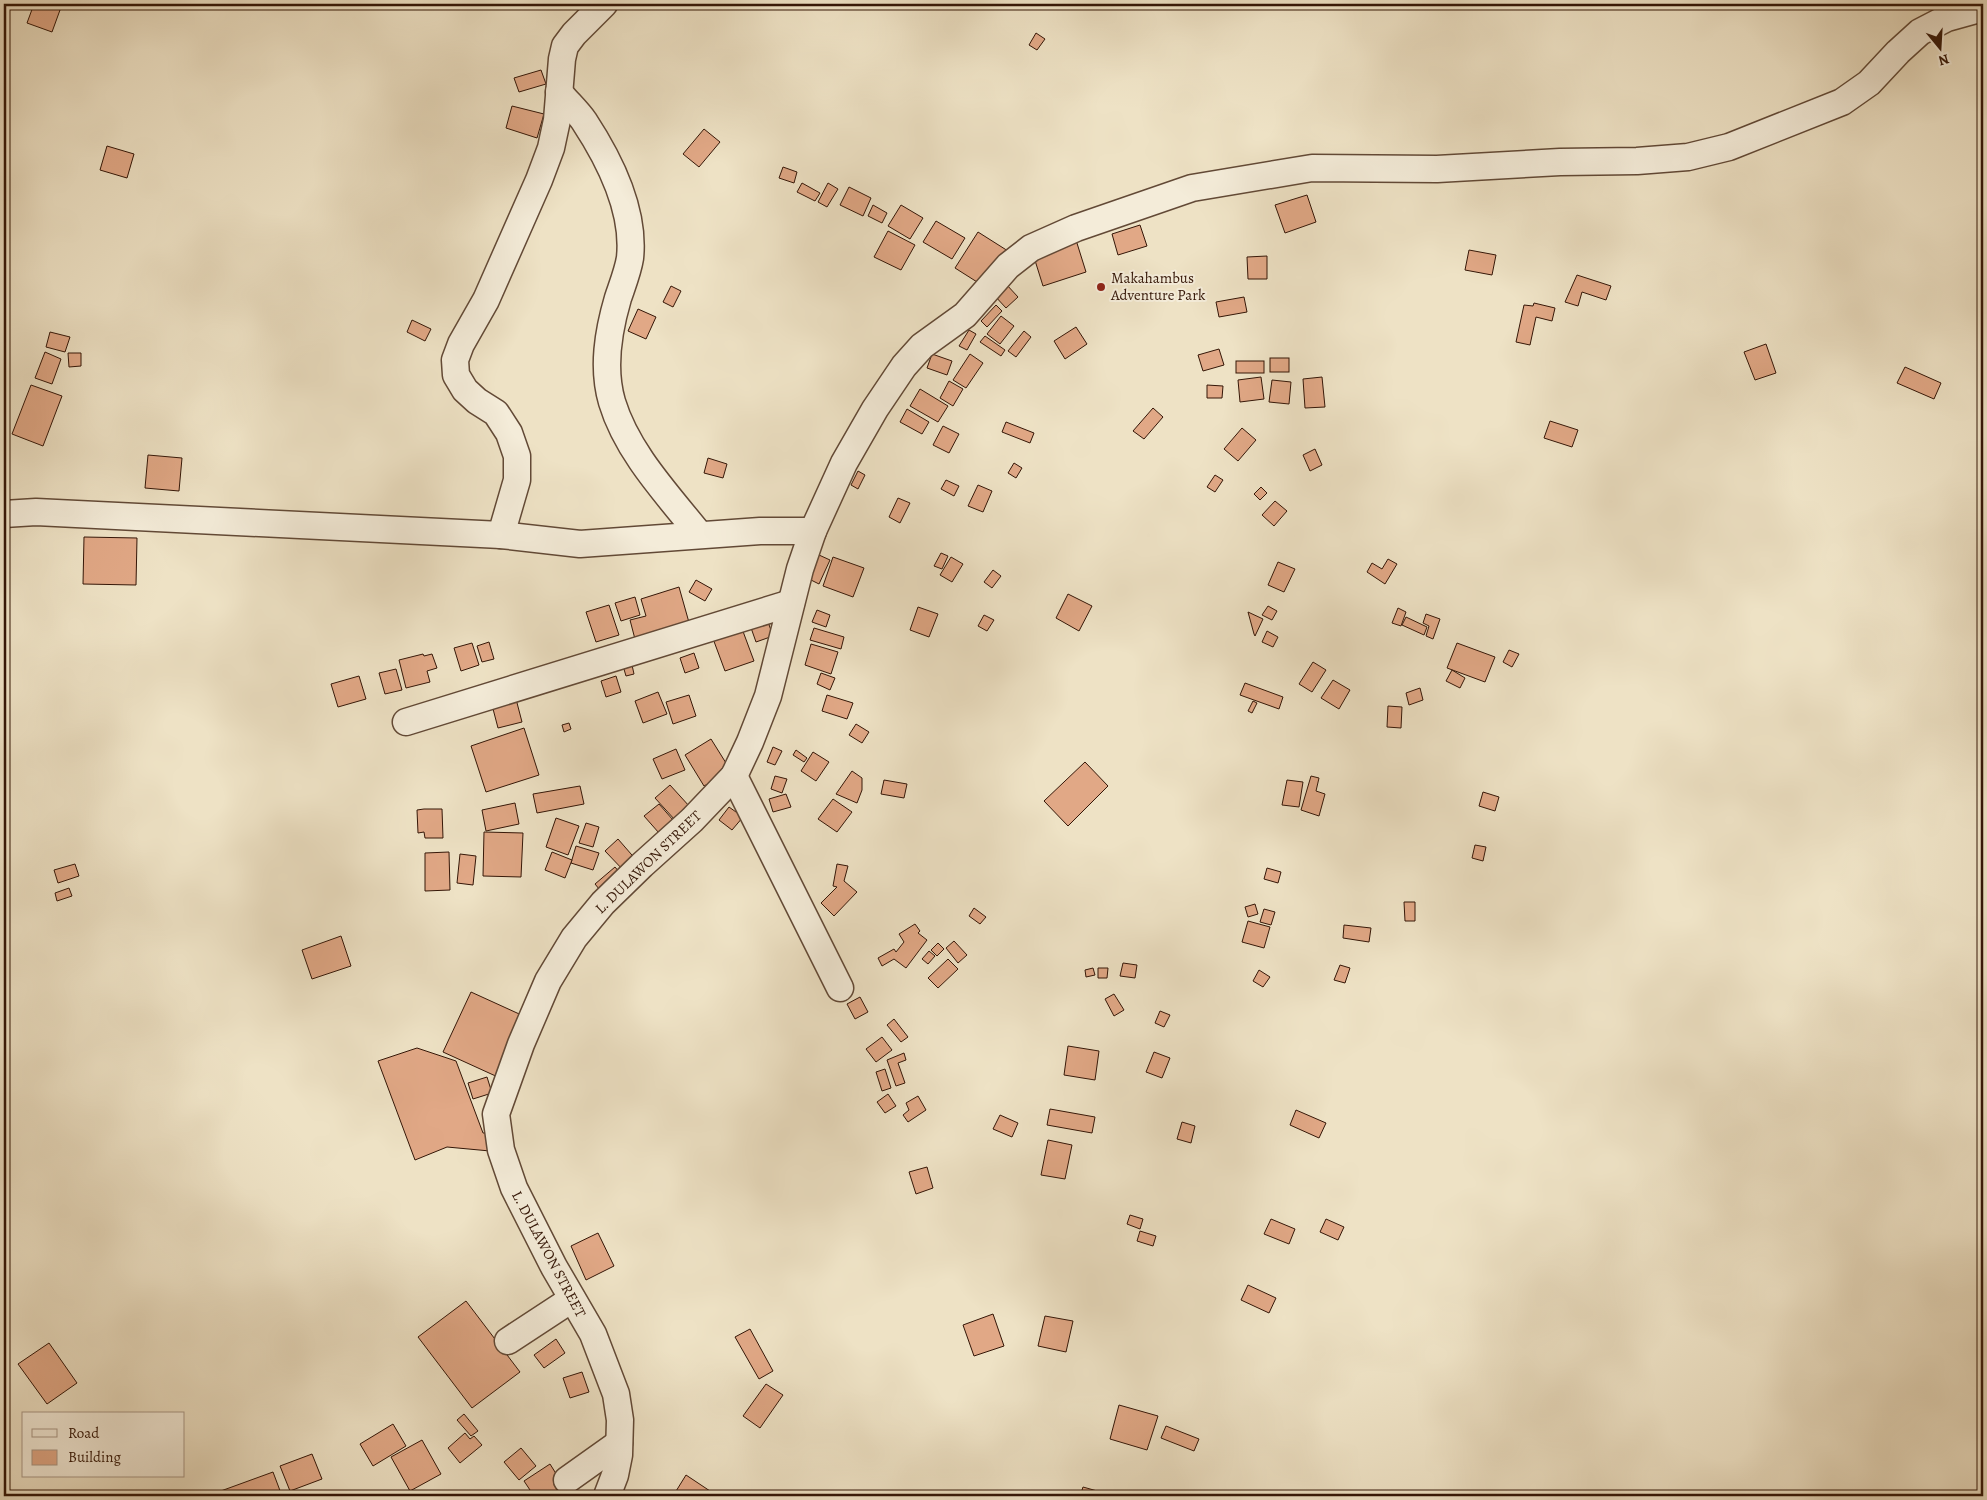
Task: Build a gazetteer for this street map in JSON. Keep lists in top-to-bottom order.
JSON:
{
  "streets": {
    "street": ["L. DULAWON STREET"]
  },
  "places": ["Makahambus Adventure Park"],
  "legend": ["Road", "Building"],
  "north": "bottom"
}
